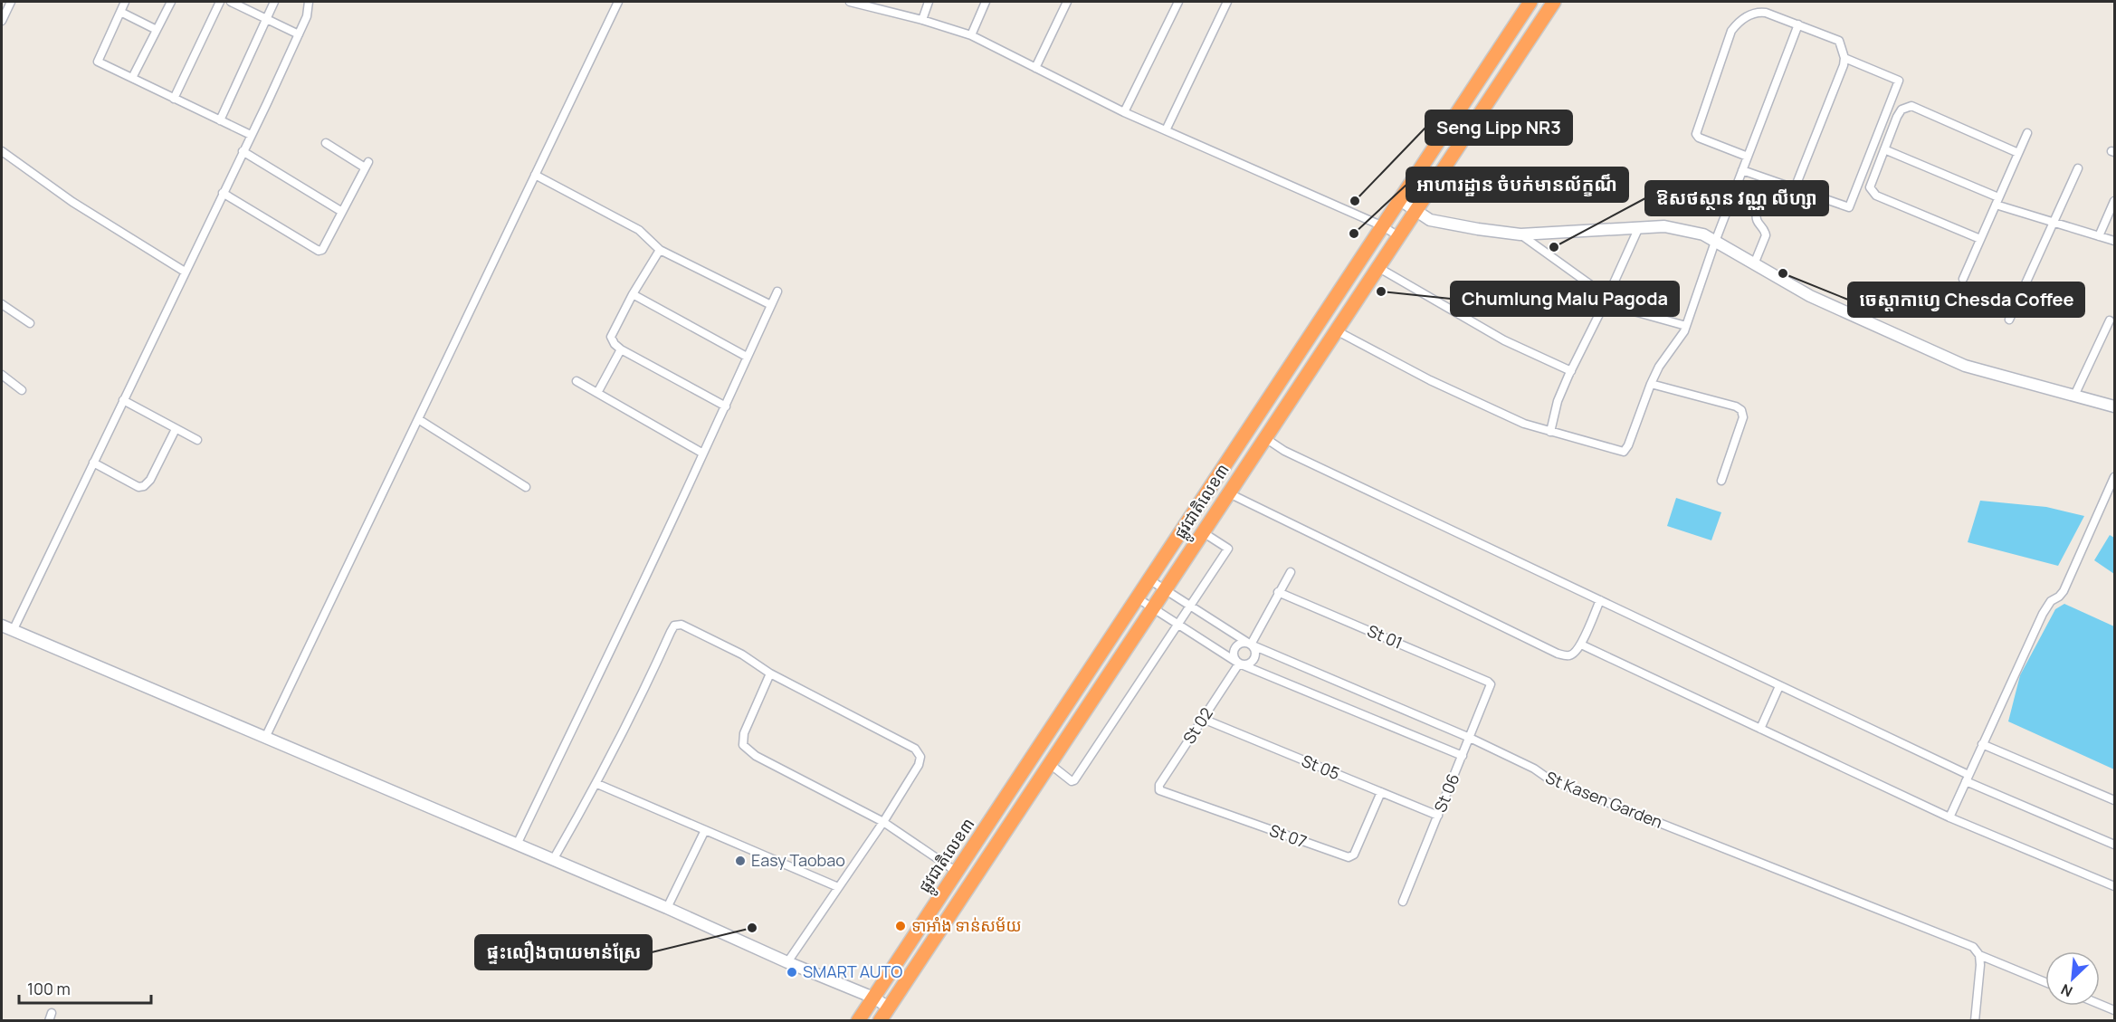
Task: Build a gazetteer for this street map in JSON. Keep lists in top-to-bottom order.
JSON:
{
  "streets": {
    "highway": ["ផ្លូវជាតិលេខ៣"],
    "street": [
      "St 01",
      "St 02",
      "St 05",
      "St 06",
      "St Kasen Garden",
      "St 07"
    ]
  },
  "crossings": [
    ["ផ្លូវជាតិលេខ៣", "St Kasen Garden"],
    ["St 01", "St 06"],
    ["St 02", "St 05"],
    ["St 02", "St Kasen Garden"],
    ["St 02", "St 07"],
    ["St 05", "St 06"],
    ["St 05", "St 07"],
    ["St 06", "St Kasen Garden"]
  ],
  "places": [
    "Seng Lipp NR3",
    "អាហារដ្ឋាន ចំបក់មានល័ក្ខណ៏",
    "ឱសថស្ថាន វណ្ណ លីហ្សា",
    "ចេស្ដាកាហ្វេ Chesda Coffee",
    "Chumlung Malu Pagoda",
    "Easy Taobao",
    "ទាអាំង ទាន់សម័យ",
    "ផ្ទះលឿងបាយមាន់ស្រែ",
    "SMART AUTO"
  ],
  "scale_bar": "100 m",
  "north": "bottom left"
}
